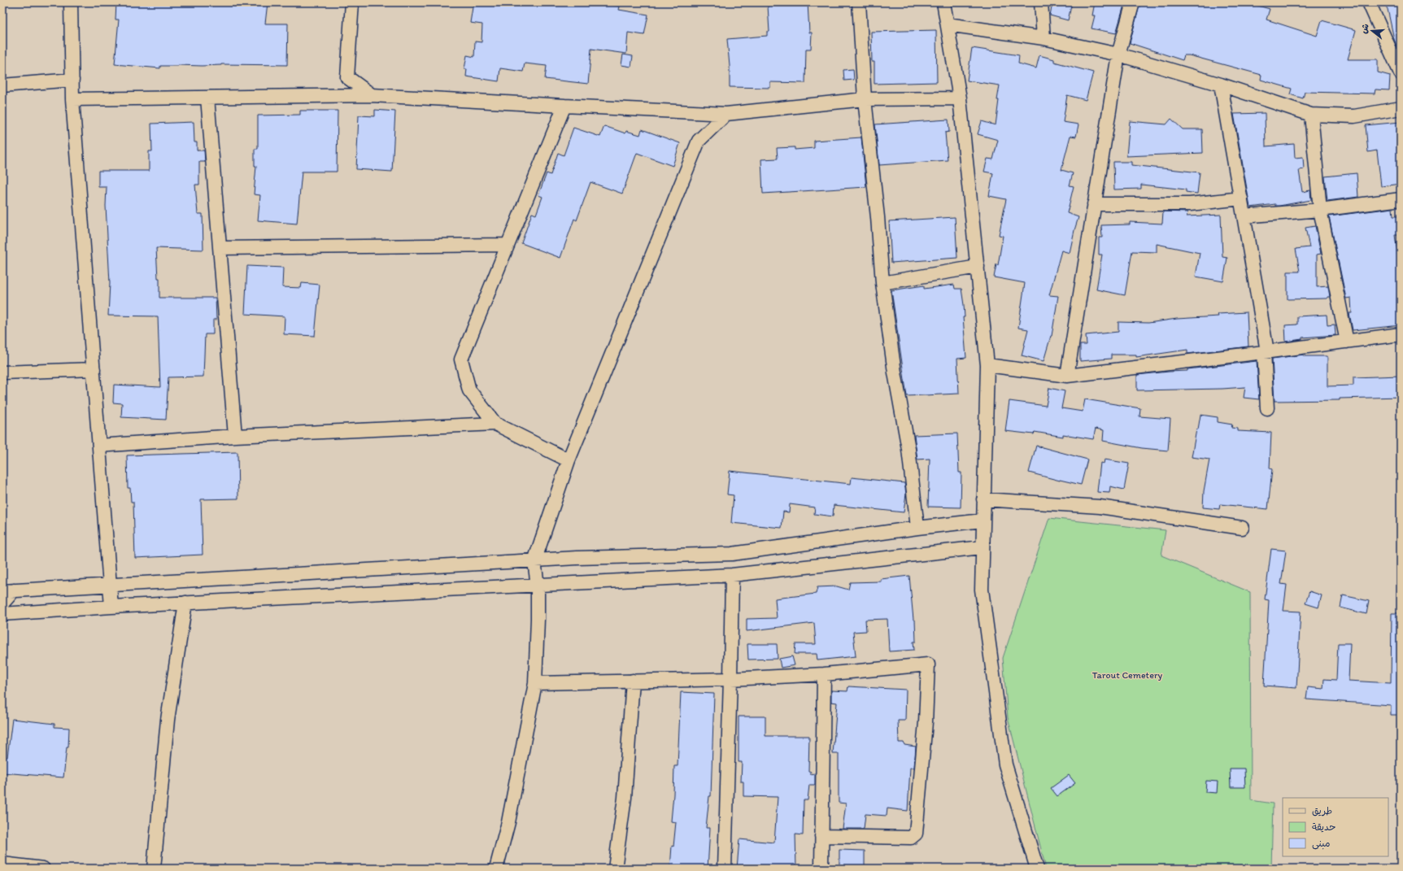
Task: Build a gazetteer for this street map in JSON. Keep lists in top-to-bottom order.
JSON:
{
  "parks": ["Tarout Cemetery"],
  "legend": ["طريق", "حديقة", "مبنى"],
  "north": "left"
}
